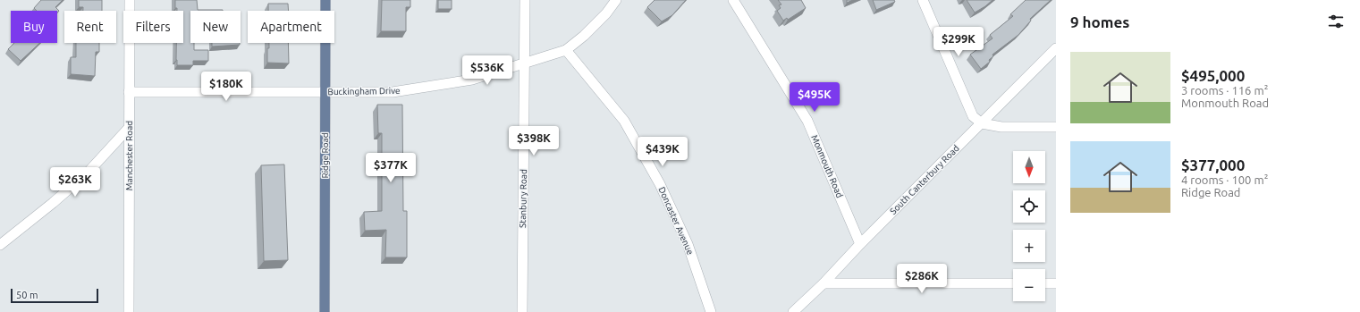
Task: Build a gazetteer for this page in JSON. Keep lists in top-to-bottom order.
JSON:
{
  "streets": {
    "main road": ["Ridge Road"],
    "street": [
      "Buckingham Drive",
      "Manchester Road",
      "Monmouth Road",
      "South Canterbury Road",
      "Stanbury Road",
      "Doncaster Avenue"
    ]
  },
  "crossings": [
    ["Buckingham Drive", "Manchester Road"],
    ["Buckingham Drive", "Ridge Road"],
    ["Buckingham Drive", "Stanbury Road"],
    ["Buckingham Drive", "Doncaster Avenue"],
    ["Monmouth Road", "South Canterbury Road"]
  ],
  "scale_bar": "50 m",
  "north": "bottom",
  "page": {
    "heading": "9 homes",
    "chip": [
      "Buy",
      "Rent",
      "Filters",
      "New",
      "Apartment"
    ],
    "price": [
      "$299K",
      "$536K",
      "$180K",
      "$495K",
      "$398K",
      "$439K",
      "$377K",
      "$263K",
      "$286K"
    ],
    "list": [
      {
        "name": "$495,000",
        "note": "3 rooms · 116 m² · Monmouth Road"
      },
      {
        "name": "$377,000",
        "note": "4 rooms · 100 m² · Ridge Road"
      }
    ],
    "map_buttons": ["+", "−"],
    "scale": "50 m"
  }
}
